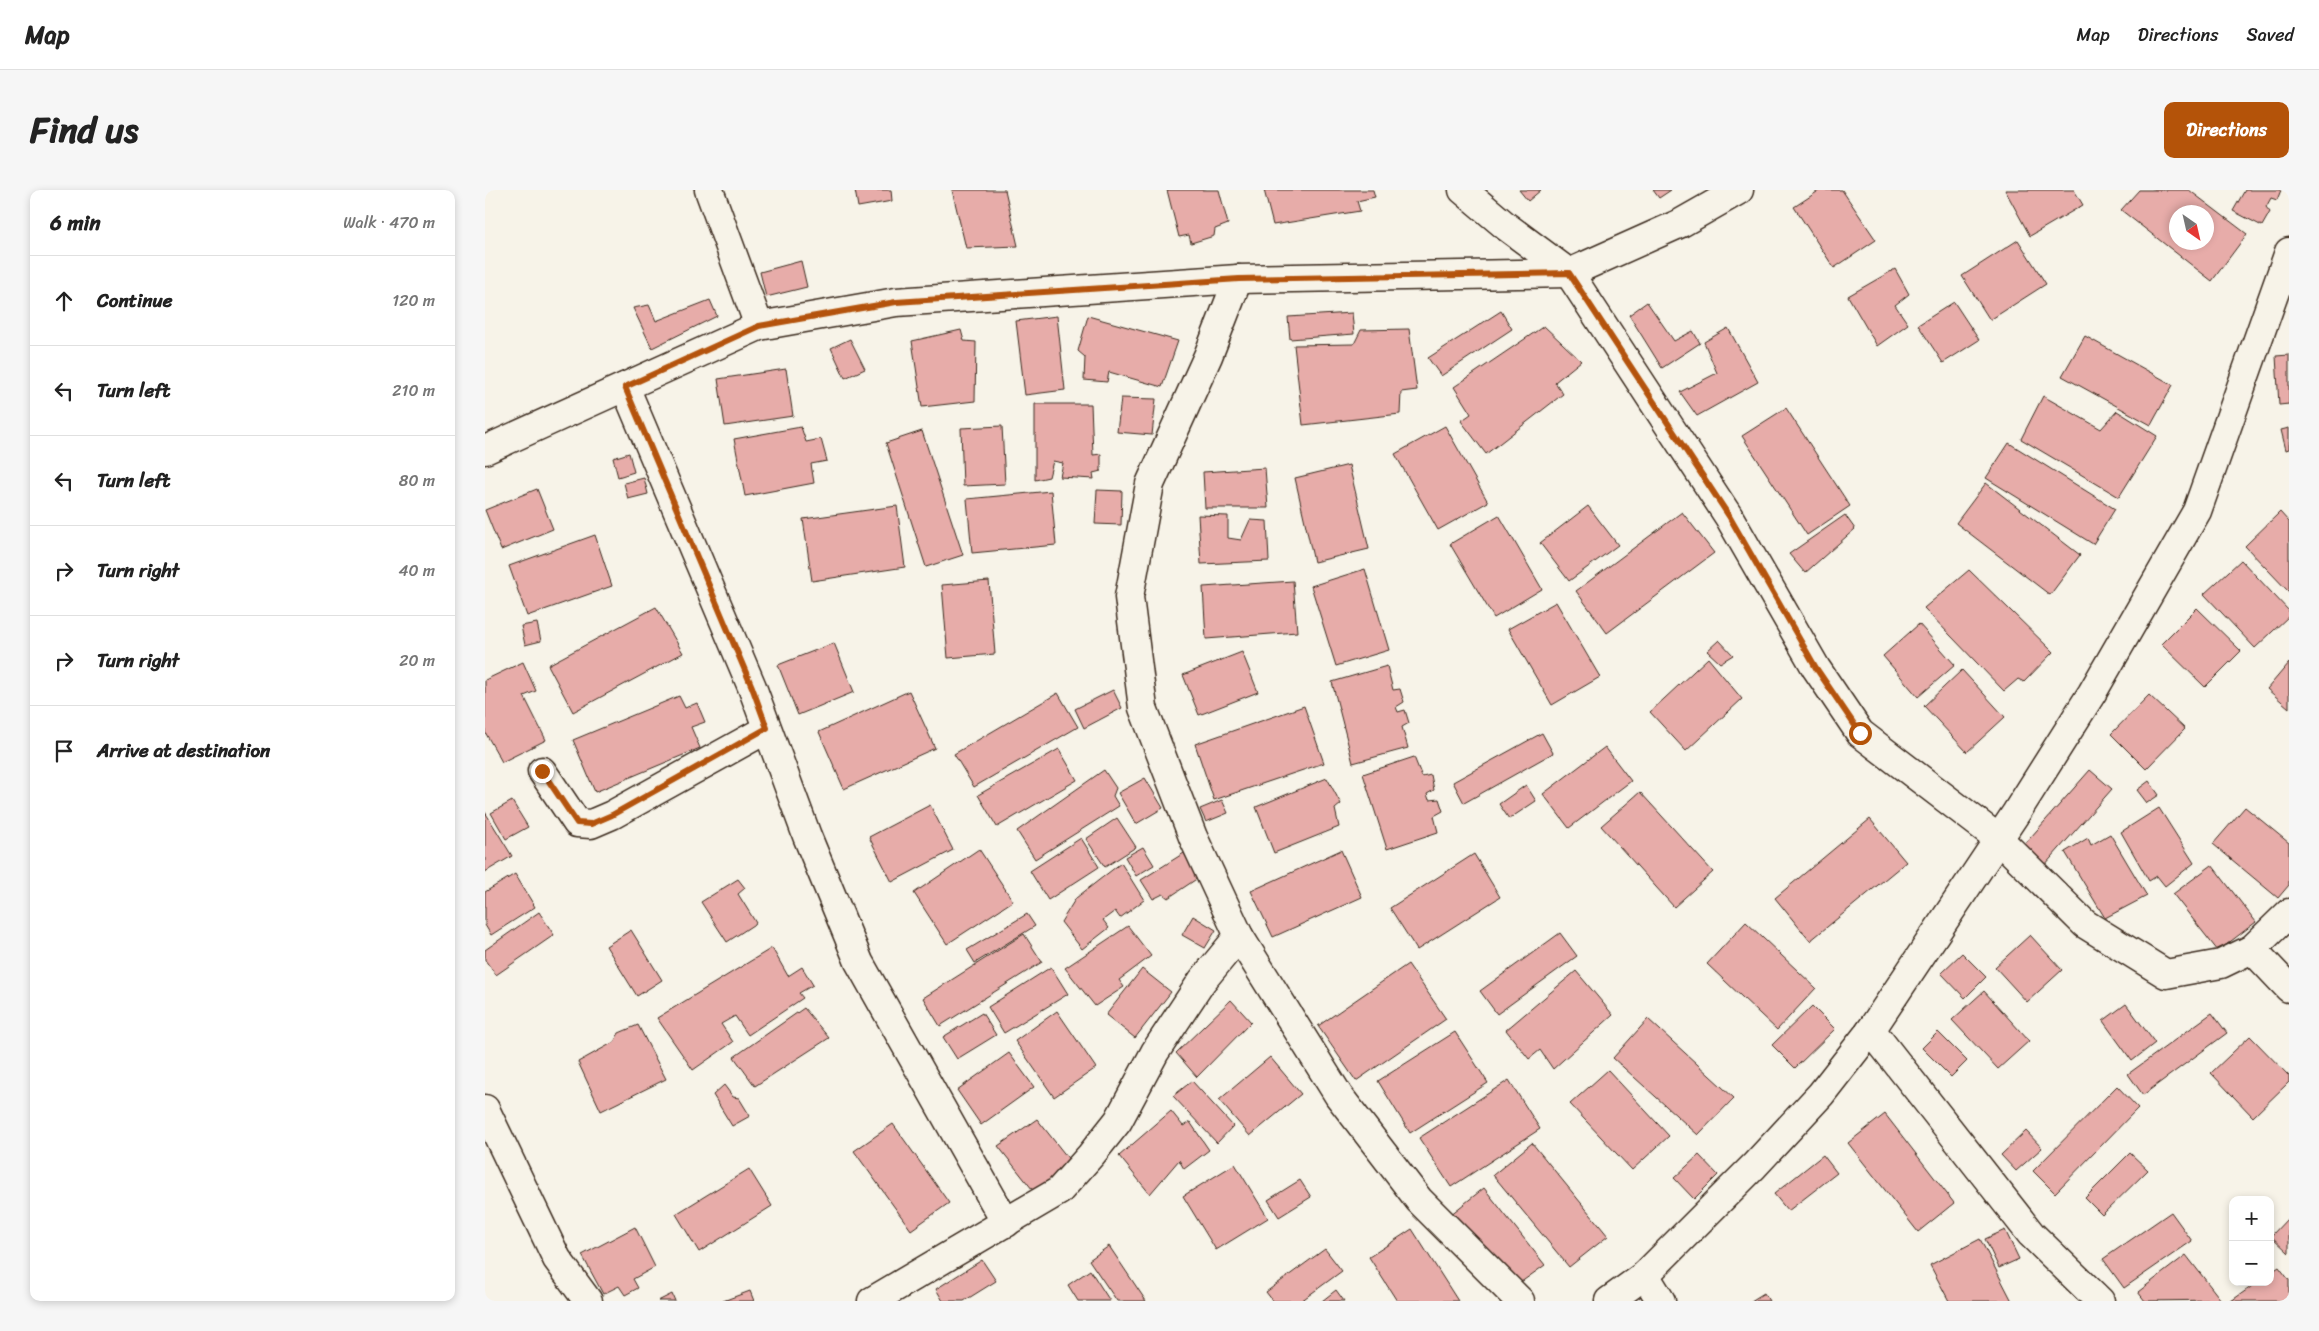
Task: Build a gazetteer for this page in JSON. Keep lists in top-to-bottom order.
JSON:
{
  "north": "bottom right",
  "page": {
    "header": "Map",
    "nav": ["Map", "Directions", "Saved"],
    "title": "Find us",
    "buttons": "Directions",
    "heading": ["6 min", "Walk · 470 m"],
    "list": [
      ["Continue", "120 m"],
      ["Turn left", "210 m"],
      ["Turn left", "80 m"],
      ["Turn right", "40 m"],
      ["Turn right", "20 m"],
      "Arrive at destination"
    ],
    "map_buttons": ["+", "−"]
  }
}
